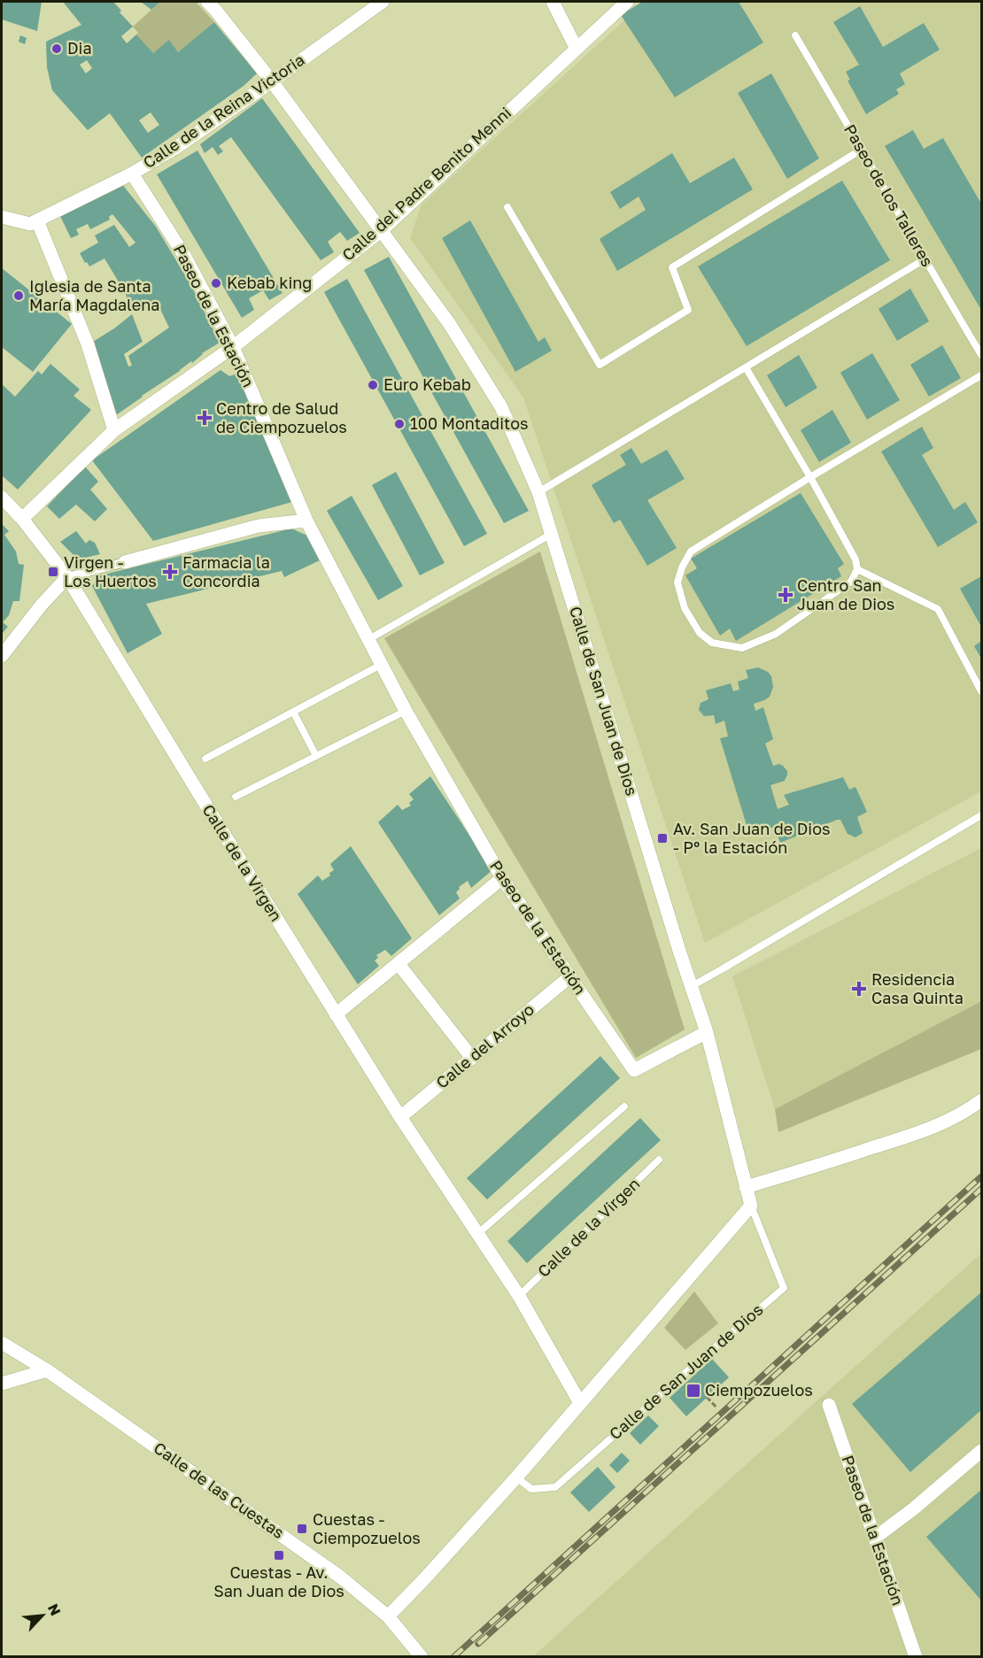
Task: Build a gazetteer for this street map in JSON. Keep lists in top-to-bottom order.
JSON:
{
  "streets": {
    "street": [
      "Calle de la Reina Victoria",
      "Calle del Padre Benito Menni",
      "Paseo de la Estación",
      "Calle de San Juan de Dios",
      "Calle de la Virgen",
      "Calle del Arroyo",
      "Calle de las Cuestas"
    ],
    "lane": ["Paseo de los Talleres"]
  },
  "crossings": [
    ["Calle de la Reina Victoria", "Paseo de la Estación"],
    ["Calle de la Reina Victoria", "Calle de San Juan de Dios"],
    ["Calle del Padre Benito Menni", "Paseo de la Estación"],
    ["Calle del Padre Benito Menni", "Calle de San Juan de Dios"],
    ["Calle del Padre Benito Menni", "Calle de la Virgen"],
    ["Paseo de la Estación", "Calle de San Juan de Dios"],
    ["Paseo de la Estación", "Calle del Arroyo"],
    ["Calle de la Virgen", "Calle del Arroyo"]
  ],
  "places": {
    "other": [
      "Dia",
      "Kebab king",
      "Iglesia de Santa María Magdalena",
      "Euro Kebab",
      "100 Montaditos"
    ],
    "health": [
      "Centro de Salud de Ciempozuelos",
      "Farmacia la Concordia",
      "Centro San Juan de Dios",
      "Residencia Casa Quinta"
    ],
    "transit": [
      "Virgen - Los Huertos",
      "Av. San Juan de Dios - Pº la Estación",
      "Ciempozuelos",
      "Cuestas - Ciempozuelos",
      "Cuestas - Av. San Juan de Dios"
    ]
  },
  "north": "top right"
}
